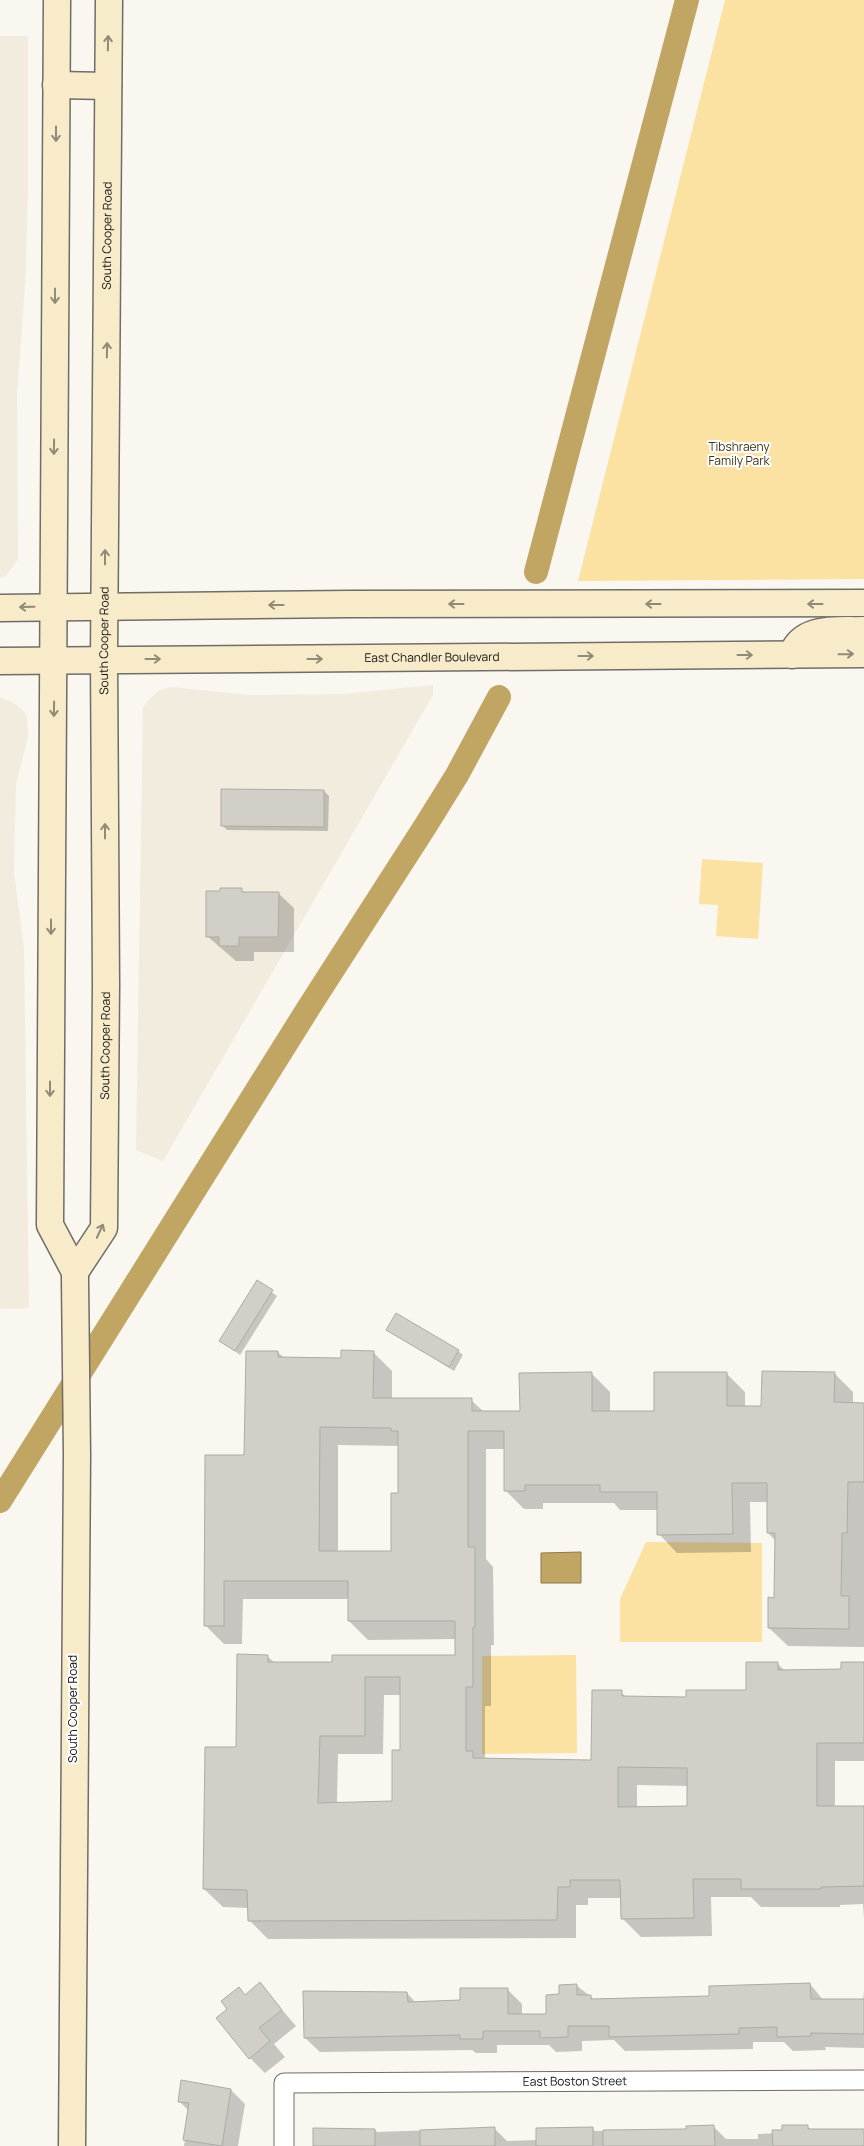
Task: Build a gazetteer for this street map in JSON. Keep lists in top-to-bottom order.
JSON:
{
  "streets": {
    "main road": ["South Cooper Road", "East Chandler Boulevard"],
    "street": ["East Boston Street"]
  },
  "crossings": [
    ["South Cooper Road", "East Chandler Boulevard"]
  ],
  "parks": ["Tibshraeny Family Park"]
}
